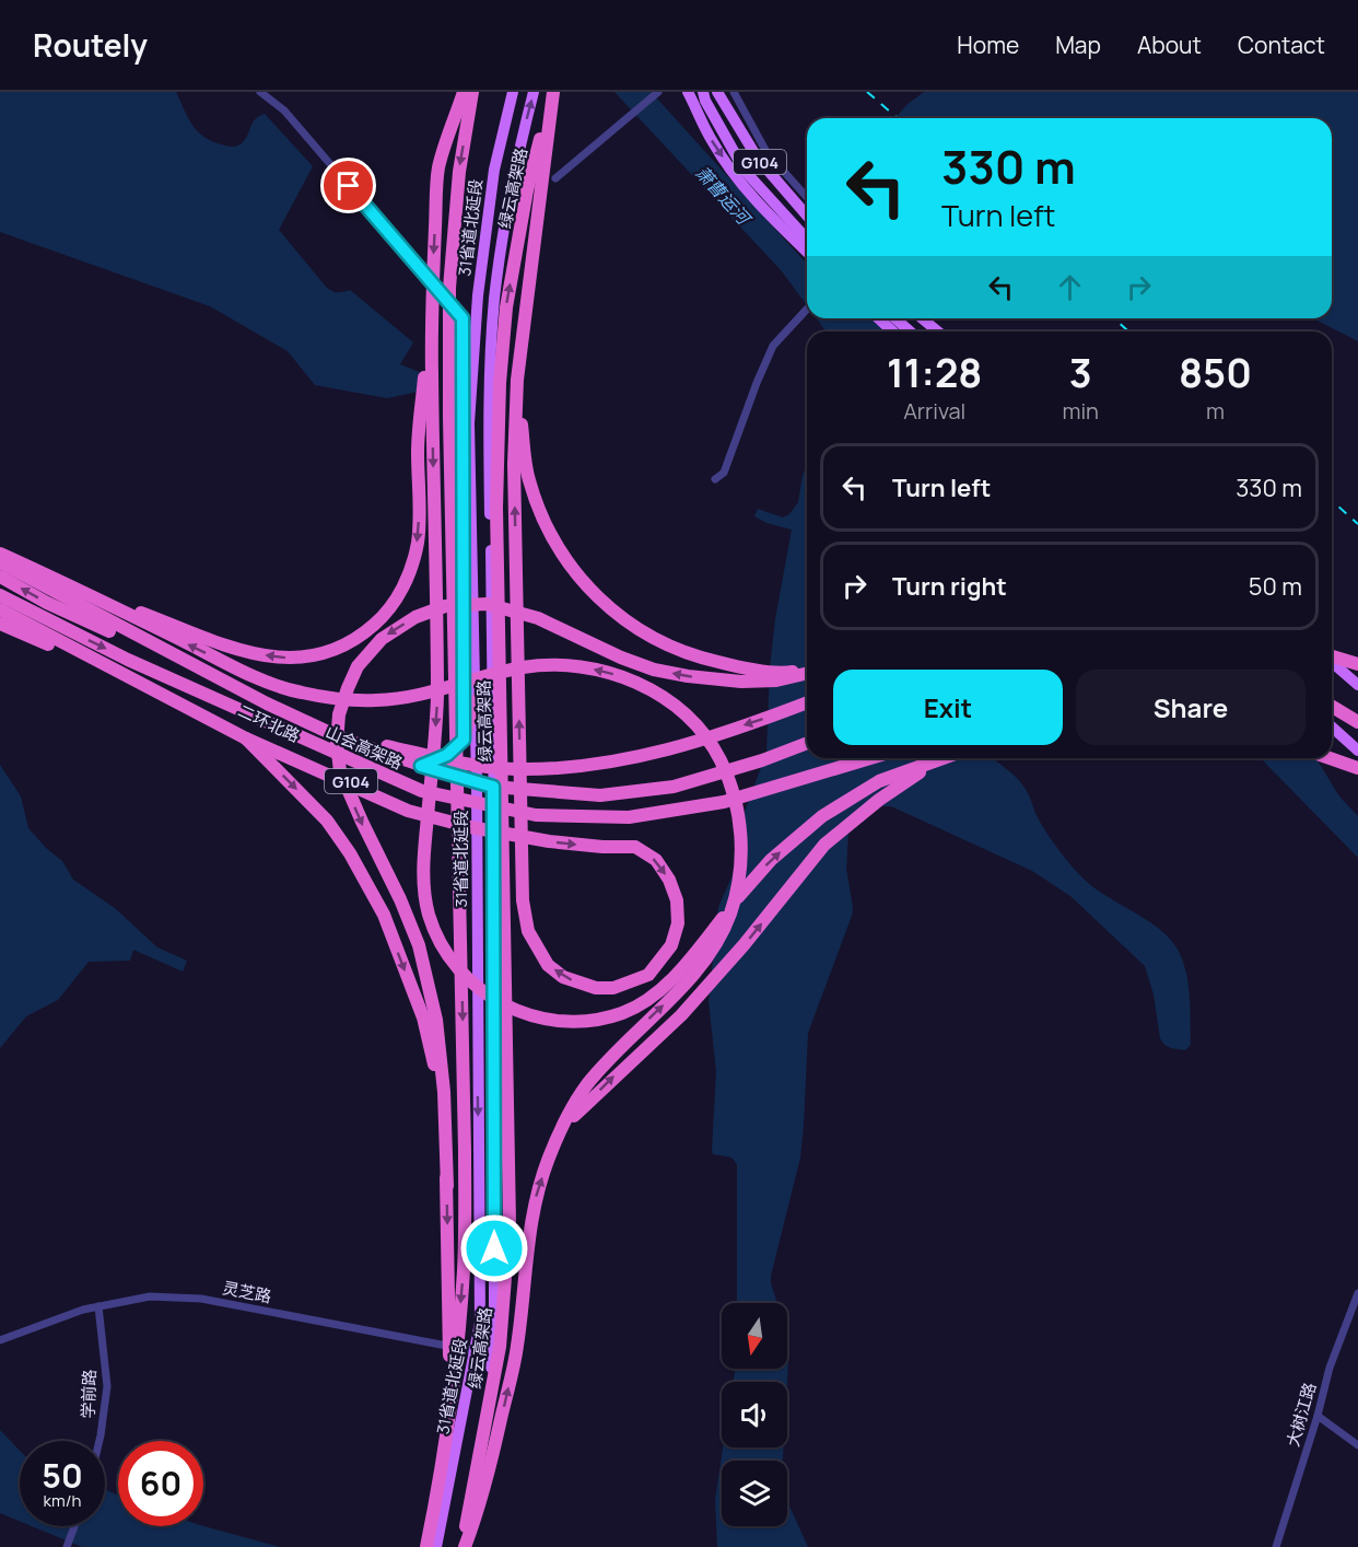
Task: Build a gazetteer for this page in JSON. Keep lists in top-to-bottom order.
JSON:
{
  "streets": {
    "highway": [
      "G104",
      "绿云高架路",
      "二环北路",
      "山会高架路"
    ],
    "main road": ["31省道北延段"],
    "street": ["灵芝路", "学前路", "大树江路"]
  },
  "crossings": [
    ["G104", "31省道北延段"],
    ["31省道北延段", "二环北路"],
    ["31省道北延段", "灵芝路"],
    ["灵芝路", "学前路"]
  ],
  "water": ["萧曹运河"],
  "north": "bottom",
  "page": {
    "header": "Routely",
    "nav": [
      "Home",
      "Map",
      "About",
      "Contact"
    ],
    "turn": ["330 m", "Turn left"],
    "eta": [
      "11:28",
      "Arrival",
      "3",
      "min",
      "850",
      "m"
    ],
    "list": [
      {
        "name": "Turn left",
        "value": "330 m"
      },
      {
        "name": "Turn right",
        "value": "50 m"
      }
    ],
    "buttons": ["Exit", "Share"],
    "speed": "50 km/h",
    "limit": "60"
  }
}
